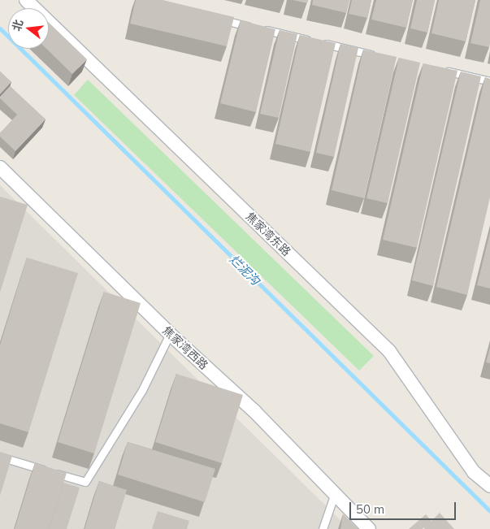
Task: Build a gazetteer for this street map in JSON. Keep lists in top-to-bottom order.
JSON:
{
  "streets": {
    "street": ["焦家湾东路", "焦家湾西路"]
  },
  "water": ["烂泥沟"],
  "scale_bar": "50 m",
  "north": "left"
}
